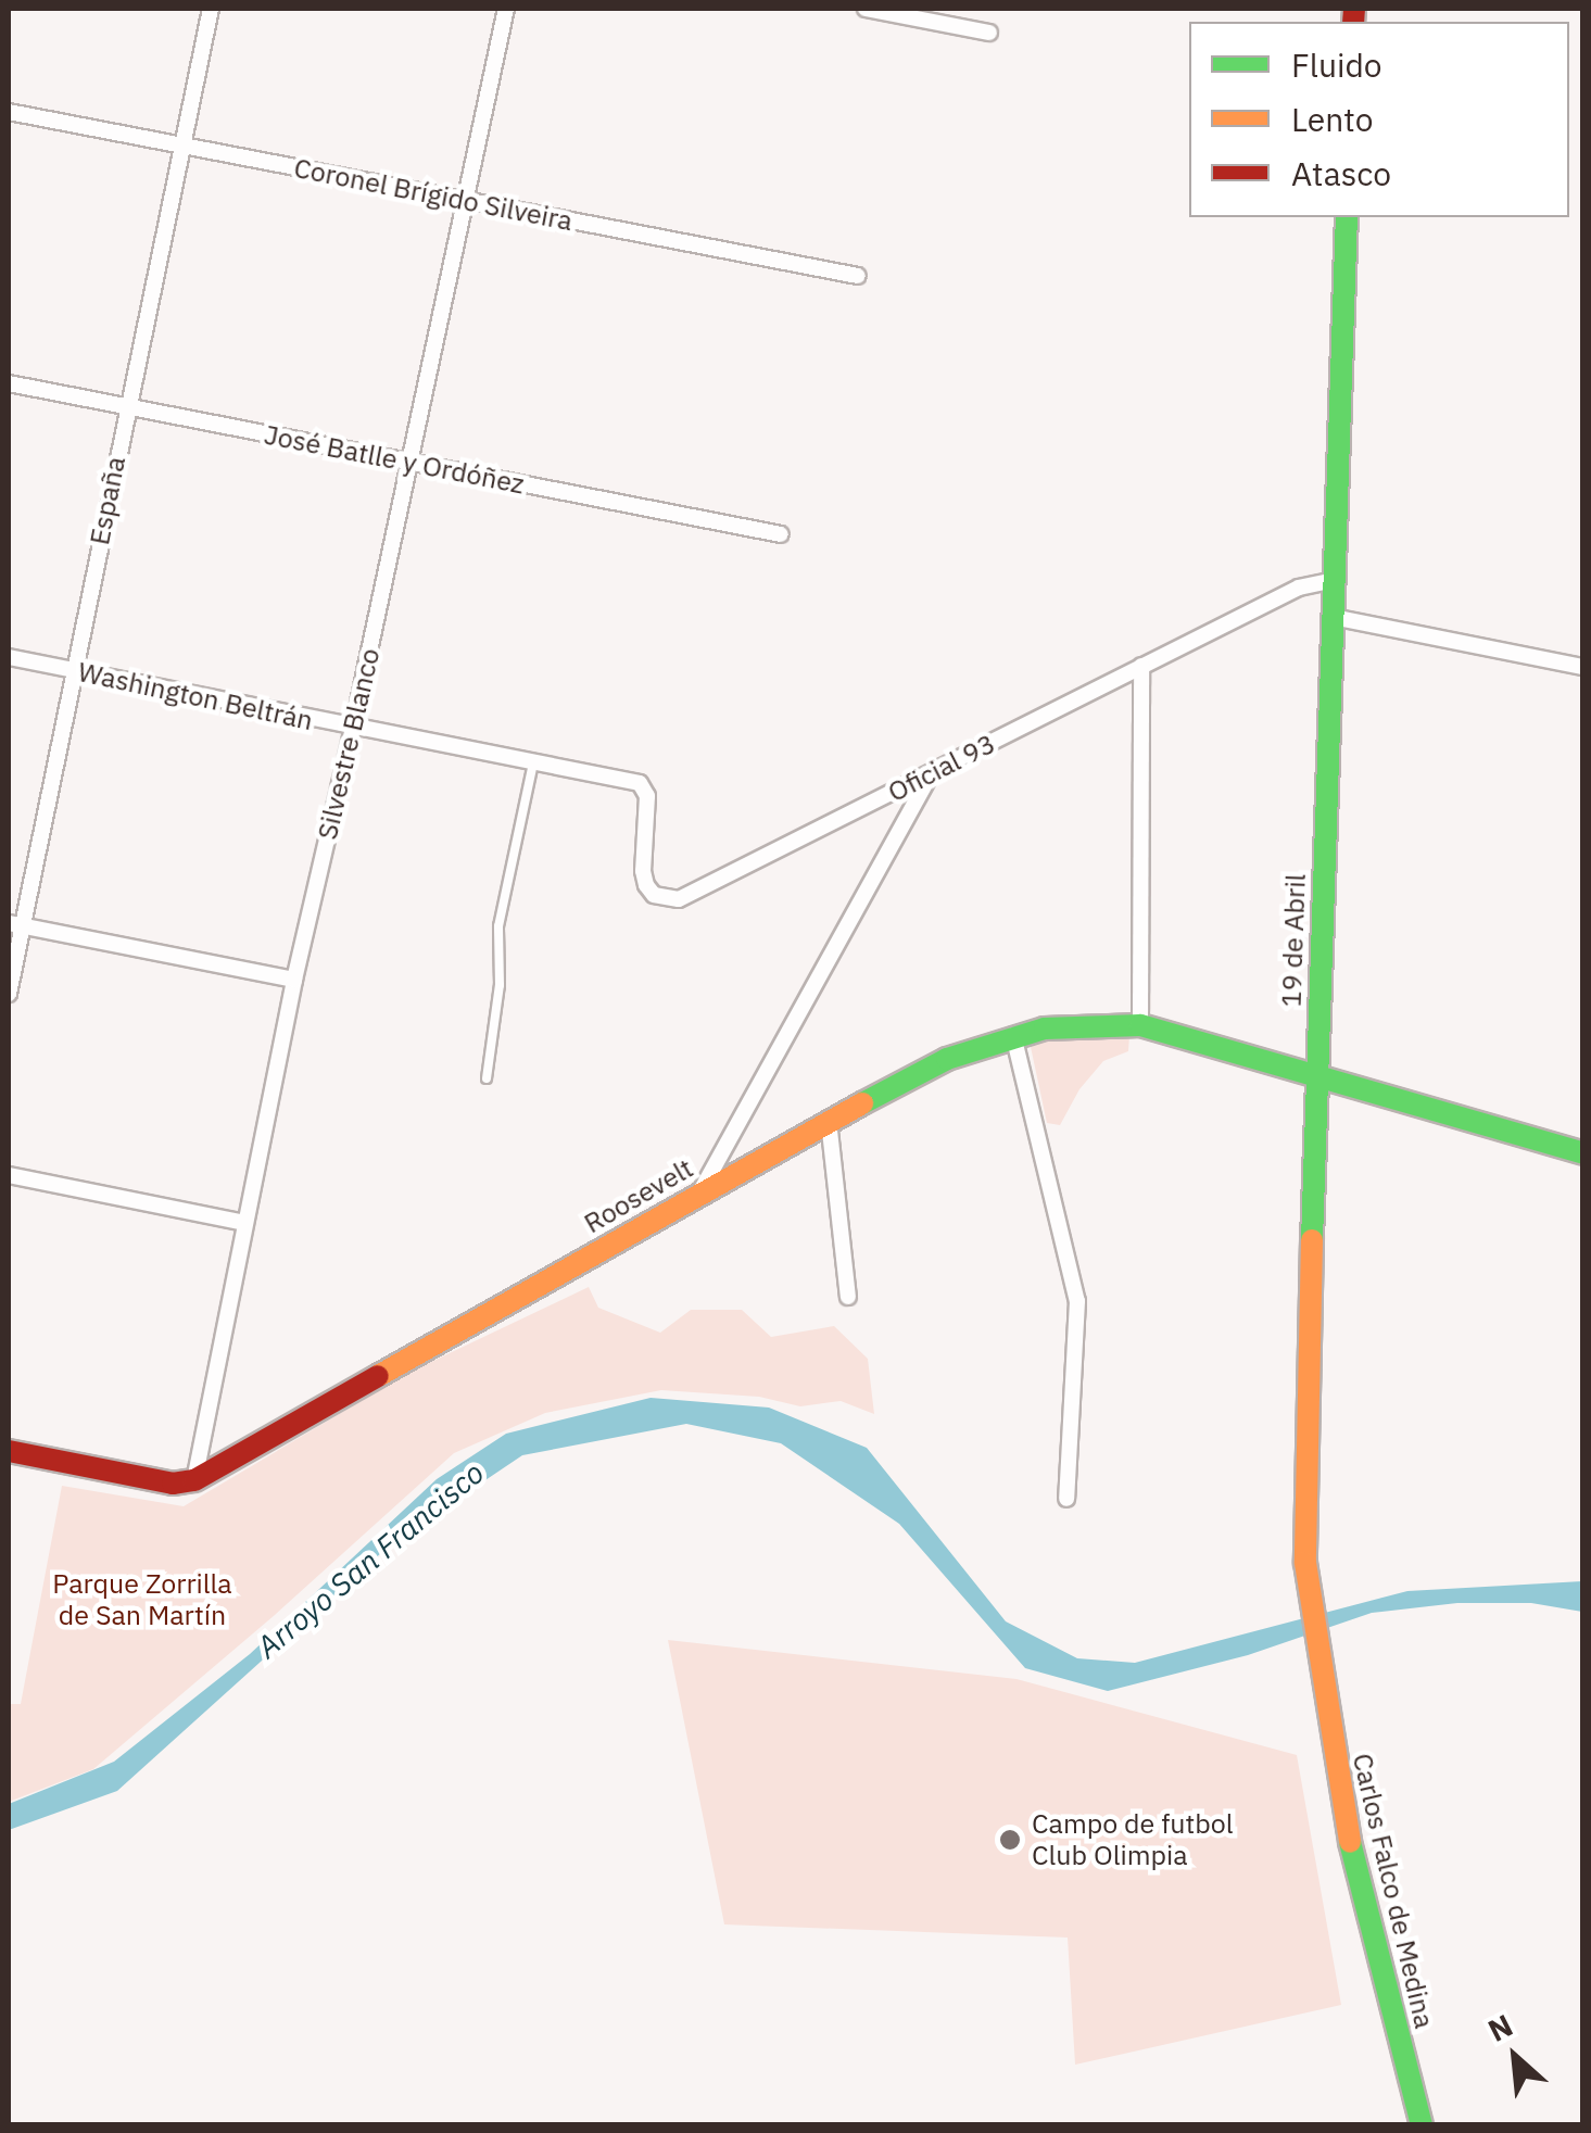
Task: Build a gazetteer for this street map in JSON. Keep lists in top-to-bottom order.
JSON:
{
  "streets": {
    "street": [
      "Coronel Brígido Silveira",
      "José Batlle y Ordóñez",
      "España",
      "Washington Beltrán",
      "Silvestre Blanco",
      "Oficial 93",
      "19 de Abril",
      "Roosevelt",
      "Carlos Falco de Medina"
    ]
  },
  "crossings": [
    ["Coronel Brígido Silveira", "España"],
    ["Coronel Brígido Silveira", "Silvestre Blanco"],
    ["José Batlle y Ordóñez", "España"],
    ["José Batlle y Ordóñez", "Silvestre Blanco"],
    ["España", "Washington Beltrán"],
    ["Washington Beltrán", "Silvestre Blanco"],
    ["Washington Beltrán", "Oficial 93"],
    ["Silvestre Blanco", "Roosevelt"],
    ["Oficial 93", "19 de Abril"],
    ["19 de Abril", "Roosevelt"],
    ["19 de Abril", "Carlos Falco de Medina"]
  ],
  "water": ["Arroyo San Francisco"],
  "parks": ["Parque Zorrilla de San Martín"],
  "places": ["Campo de futbol Club Olimpia"],
  "legend": ["Fluido", "Lento", "Atasco"],
  "north": "top left"
}
